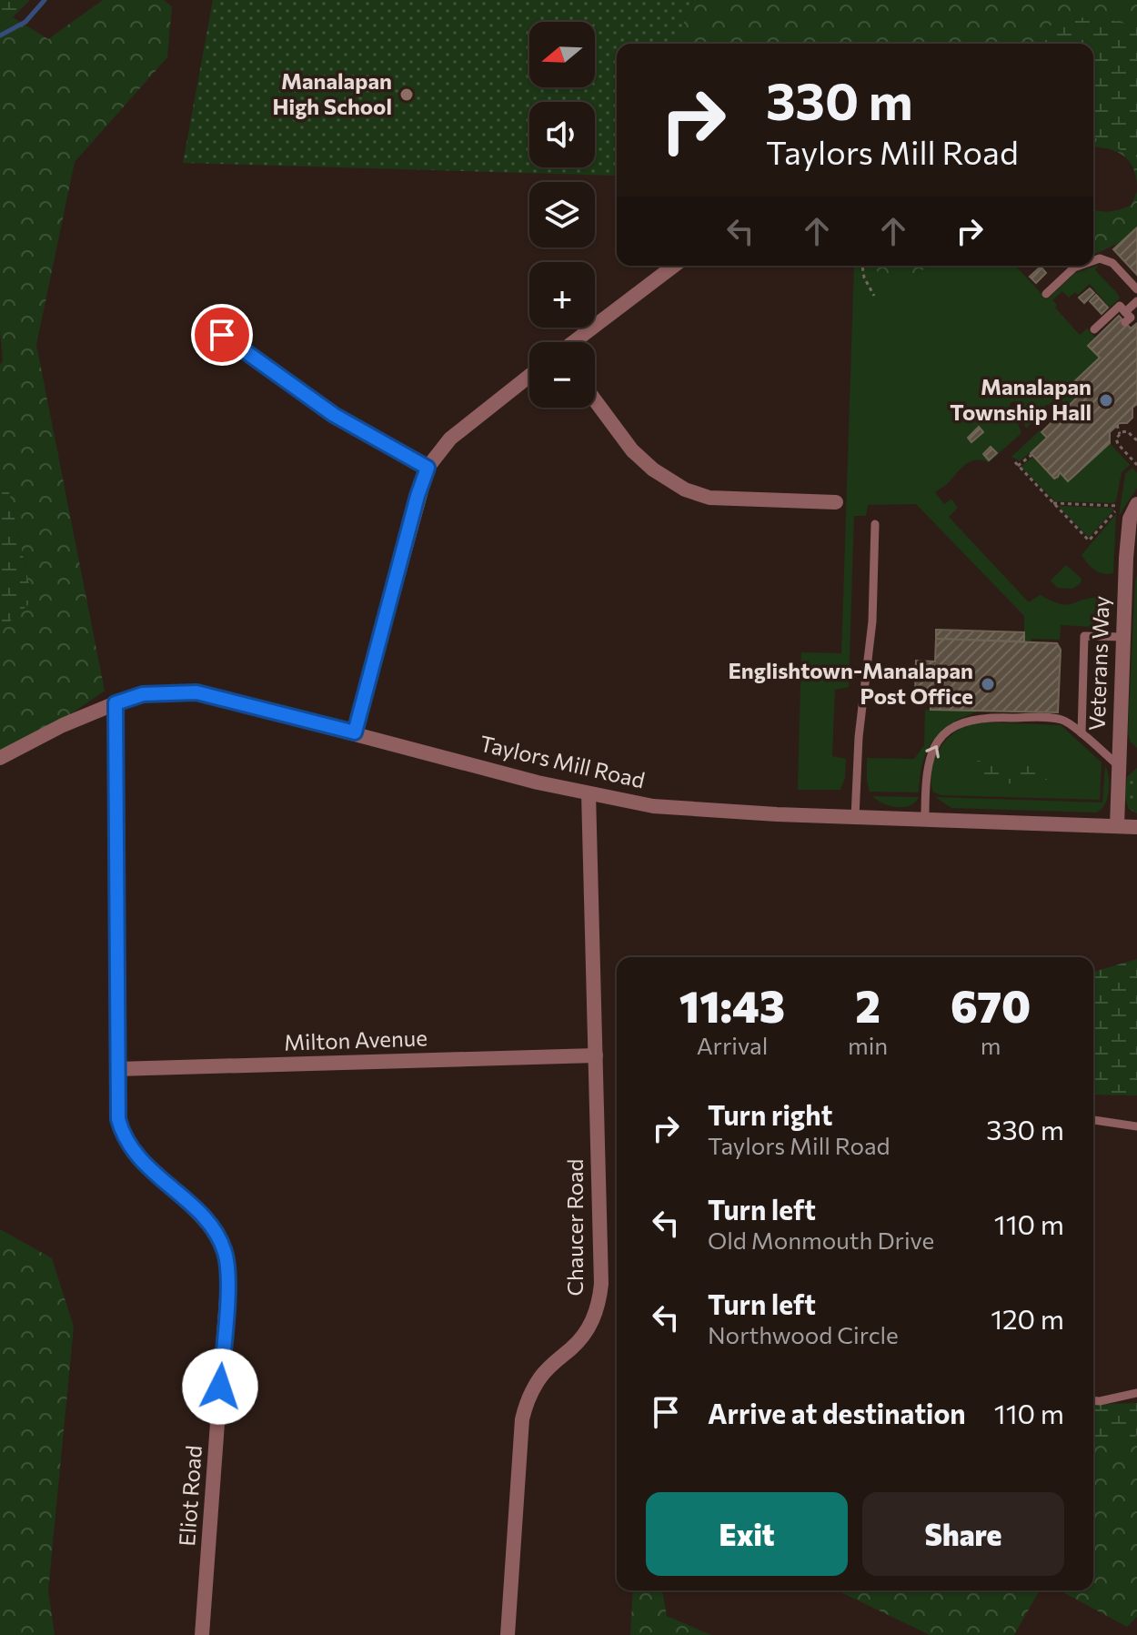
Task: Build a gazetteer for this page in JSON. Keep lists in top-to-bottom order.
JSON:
{
  "streets": {
    "street": [
      "Veterans Way",
      "Taylors Mill Road",
      "Milton Avenue",
      "Chaucer Road",
      "Eliot Road"
    ]
  },
  "crossings": [
    ["Veterans Way", "Taylors Mill Road"],
    ["Taylors Mill Road", "Chaucer Road"],
    ["Taylors Mill Road", "Eliot Road"],
    ["Milton Avenue", "Chaucer Road"],
    ["Milton Avenue", "Eliot Road"]
  ],
  "places": ["Manalapan High School", "Manalapan Township Hall", "Englishtown-Manalapan Post Office"],
  "north": "left",
  "page": {
    "map_buttons": ["+", "−"],
    "turn": ["330 m", "Taylors Mill Road"],
    "eta": [
      "11:43",
      "Arrival",
      "2",
      "min",
      "670",
      "m"
    ],
    "list": [
      {
        "name": "Turn right",
        "note": "Taylors Mill Road",
        "value": "330 m"
      },
      {
        "name": "Turn left",
        "note": "Old Monmouth Drive",
        "value": "110 m"
      },
      {
        "name": "Turn left",
        "note": "Northwood Circle",
        "value": "120 m"
      },
      {
        "name": "Arrive at destination",
        "value": "110 m"
      }
    ],
    "buttons": ["Exit", "Share"]
  }
}
